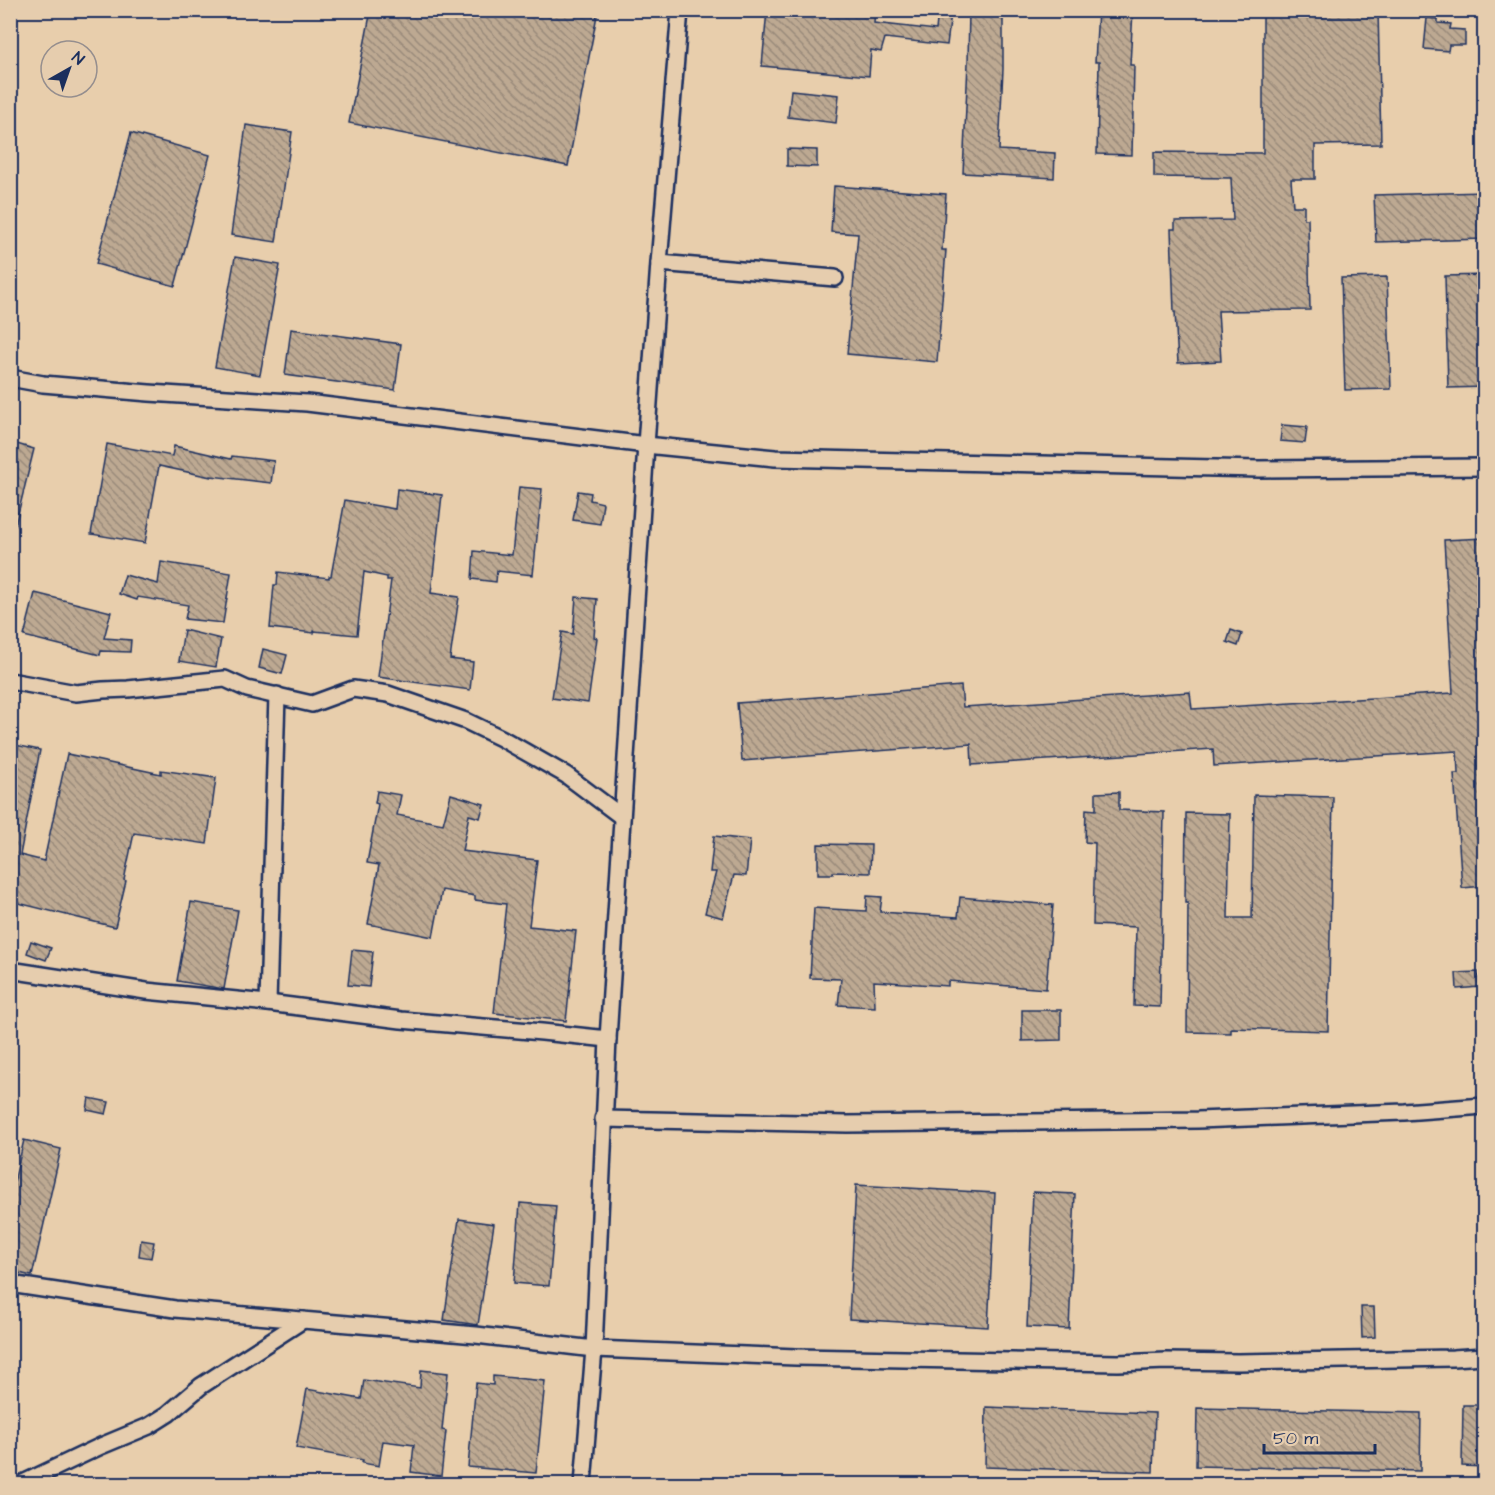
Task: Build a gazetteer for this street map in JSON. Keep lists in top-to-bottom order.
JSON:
{
  "scale_bar": "50 m",
  "north": "top right"
}
